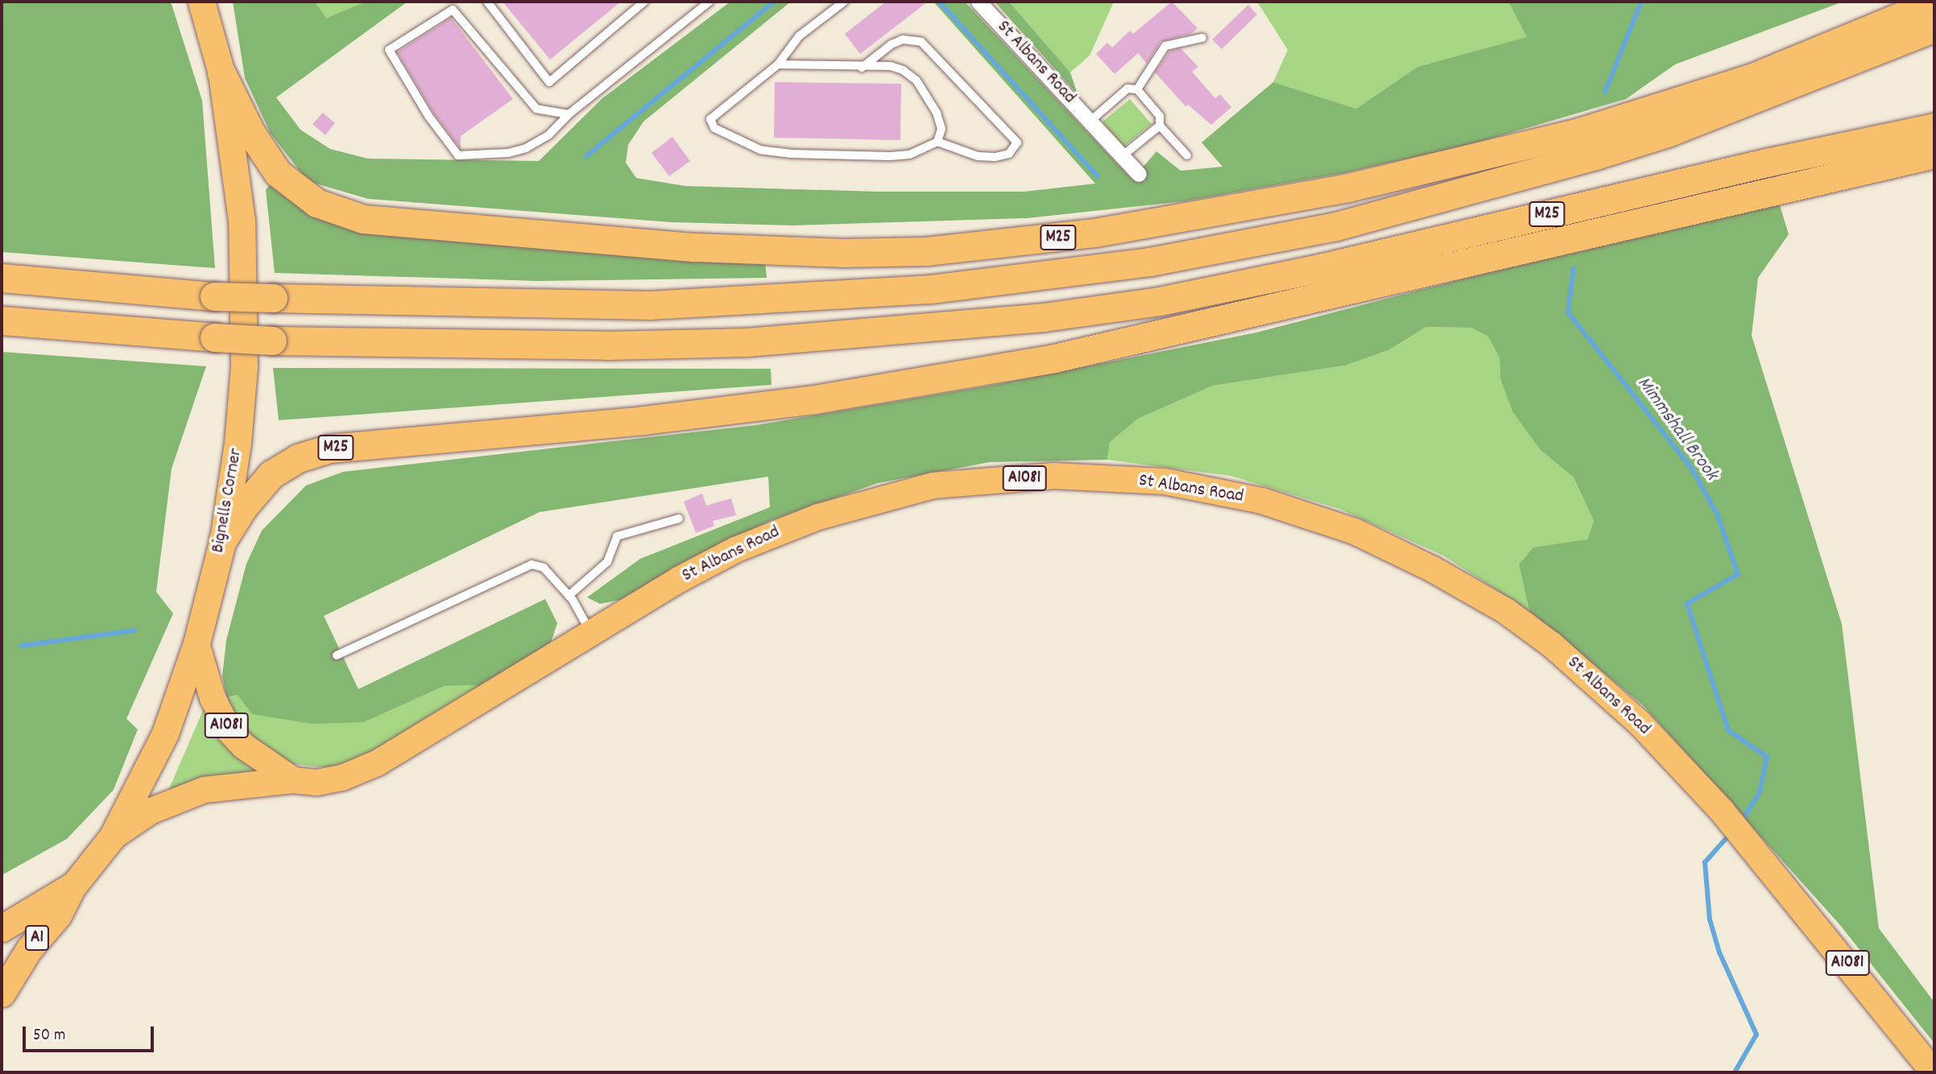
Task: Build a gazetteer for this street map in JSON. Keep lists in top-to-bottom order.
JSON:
{
  "streets": {
    "highway": ["M25", "Bignells Corner", "A1"],
    "main road": ["St Albans Road", "A1081"]
  },
  "crossings": [
    ["St Albans Road", "A1081"],
    ["St Albans Road", "Bignells Corner"],
    ["M25", "Bignells Corner"],
    ["A1081", "Bignells Corner"],
    ["Bignells Corner", "A1"]
  ],
  "water": ["Mimmshall Brook"],
  "scale_bar": "50 m"
}
